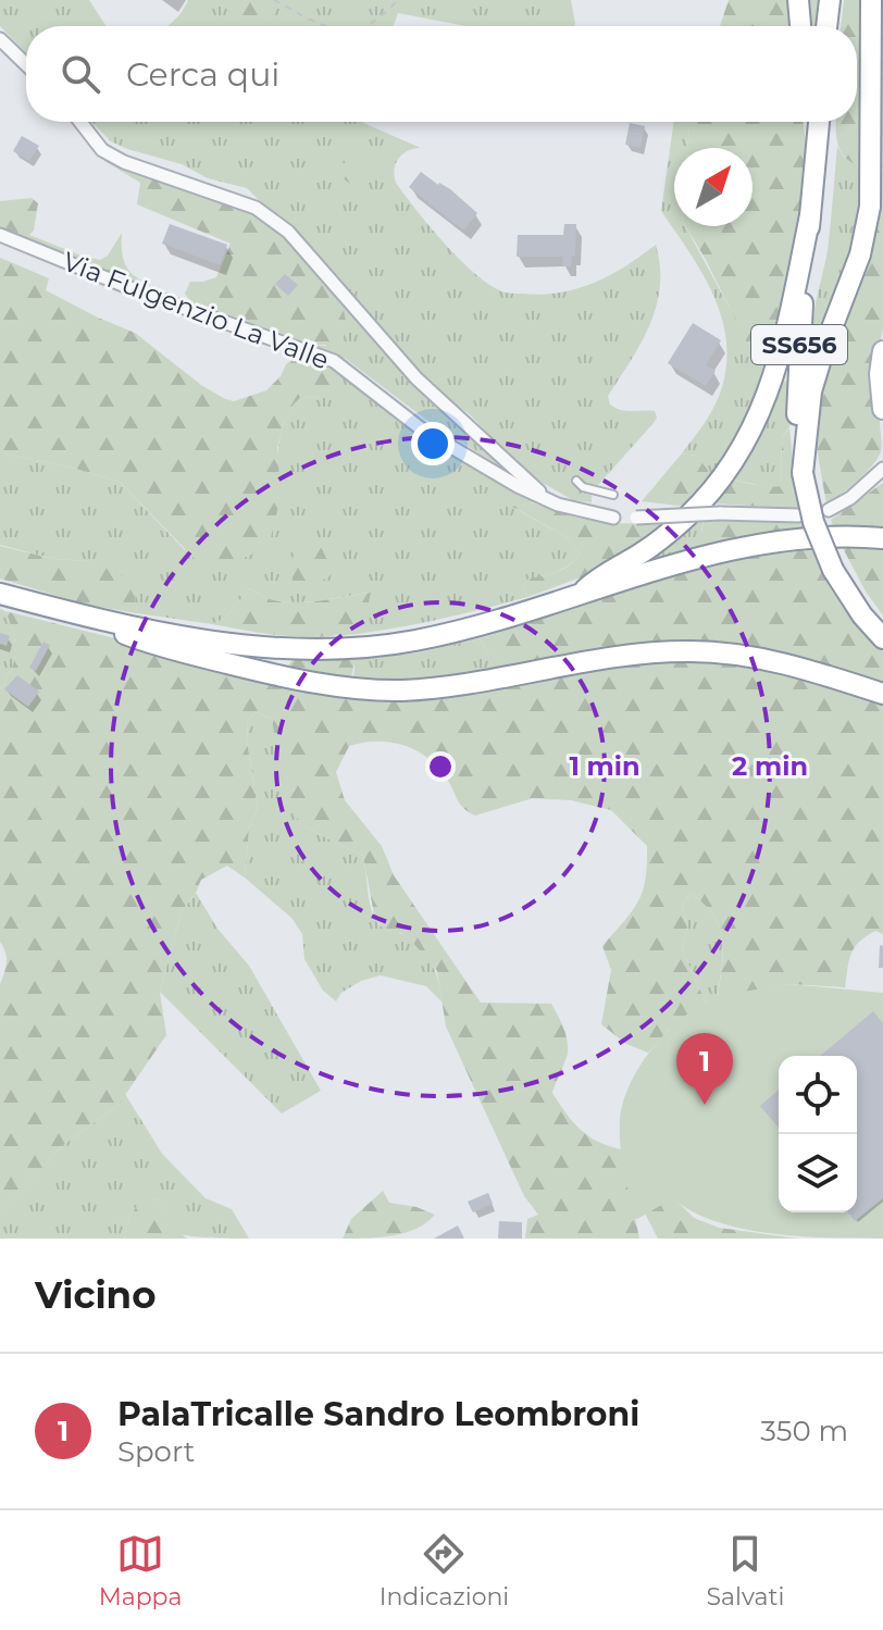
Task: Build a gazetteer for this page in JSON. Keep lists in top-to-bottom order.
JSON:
{
  "streets": {
    "main road": ["SS656"],
    "street": ["Via Fulgenzio La Valle"]
  },
  "north": "top right",
  "page": {
    "search": "Cerca qui",
    "pins": "1",
    "heading": "Vicino",
    "list": [
      {
        "mark": "1",
        "name": "PalaTricalle Sandro Leombroni",
        "note": "Sport",
        "value": "350 m"
      }
    ],
    "nav": ["Mappa", "Indicazioni", "Salvati"]
  },
  "rings": ["1 min", "2 min"]
}
